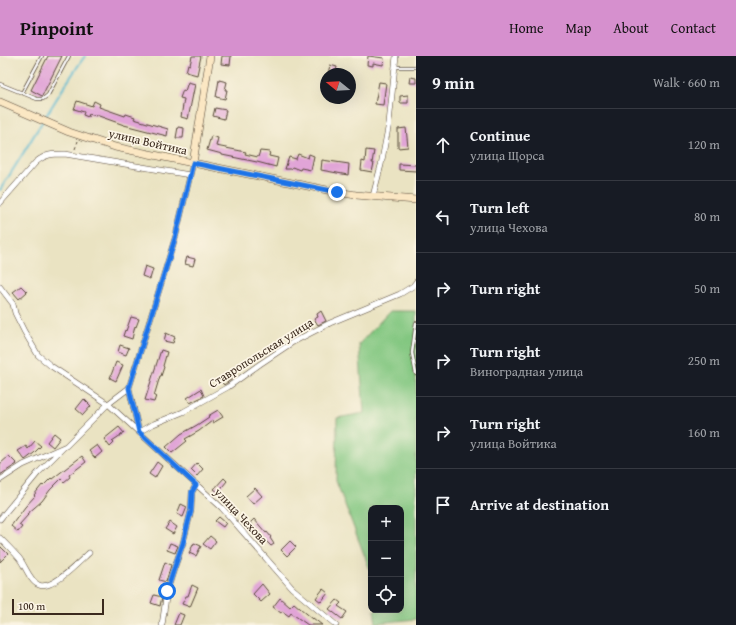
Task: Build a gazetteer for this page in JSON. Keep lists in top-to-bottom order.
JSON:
{
  "streets": {
    "main road": ["улица Войтика"],
    "street": ["Ставропольская улица", "улица Чехова"]
  },
  "crossings": [
    ["Ставропольская улица", "улица Чехова"]
  ],
  "scale_bar": "100 m",
  "north": "left",
  "page": {
    "header": "Pinpoint",
    "nav": [
      "Home",
      "Map",
      "About",
      "Contact"
    ],
    "heading": ["9 min", "Walk · 660 m"],
    "list": [
      ["Continue", "улица Щорса", "120 m"],
      ["Turn left", "улица Чехова", "80 m"],
      ["Turn right", "50 m"],
      ["Turn right", "Виноградная улица", "250 m"],
      ["Turn right", "улица Войтика", "160 m"],
      "Arrive at destination"
    ],
    "map_buttons": ["+", "−"],
    "scale": "100 m"
  }
}
